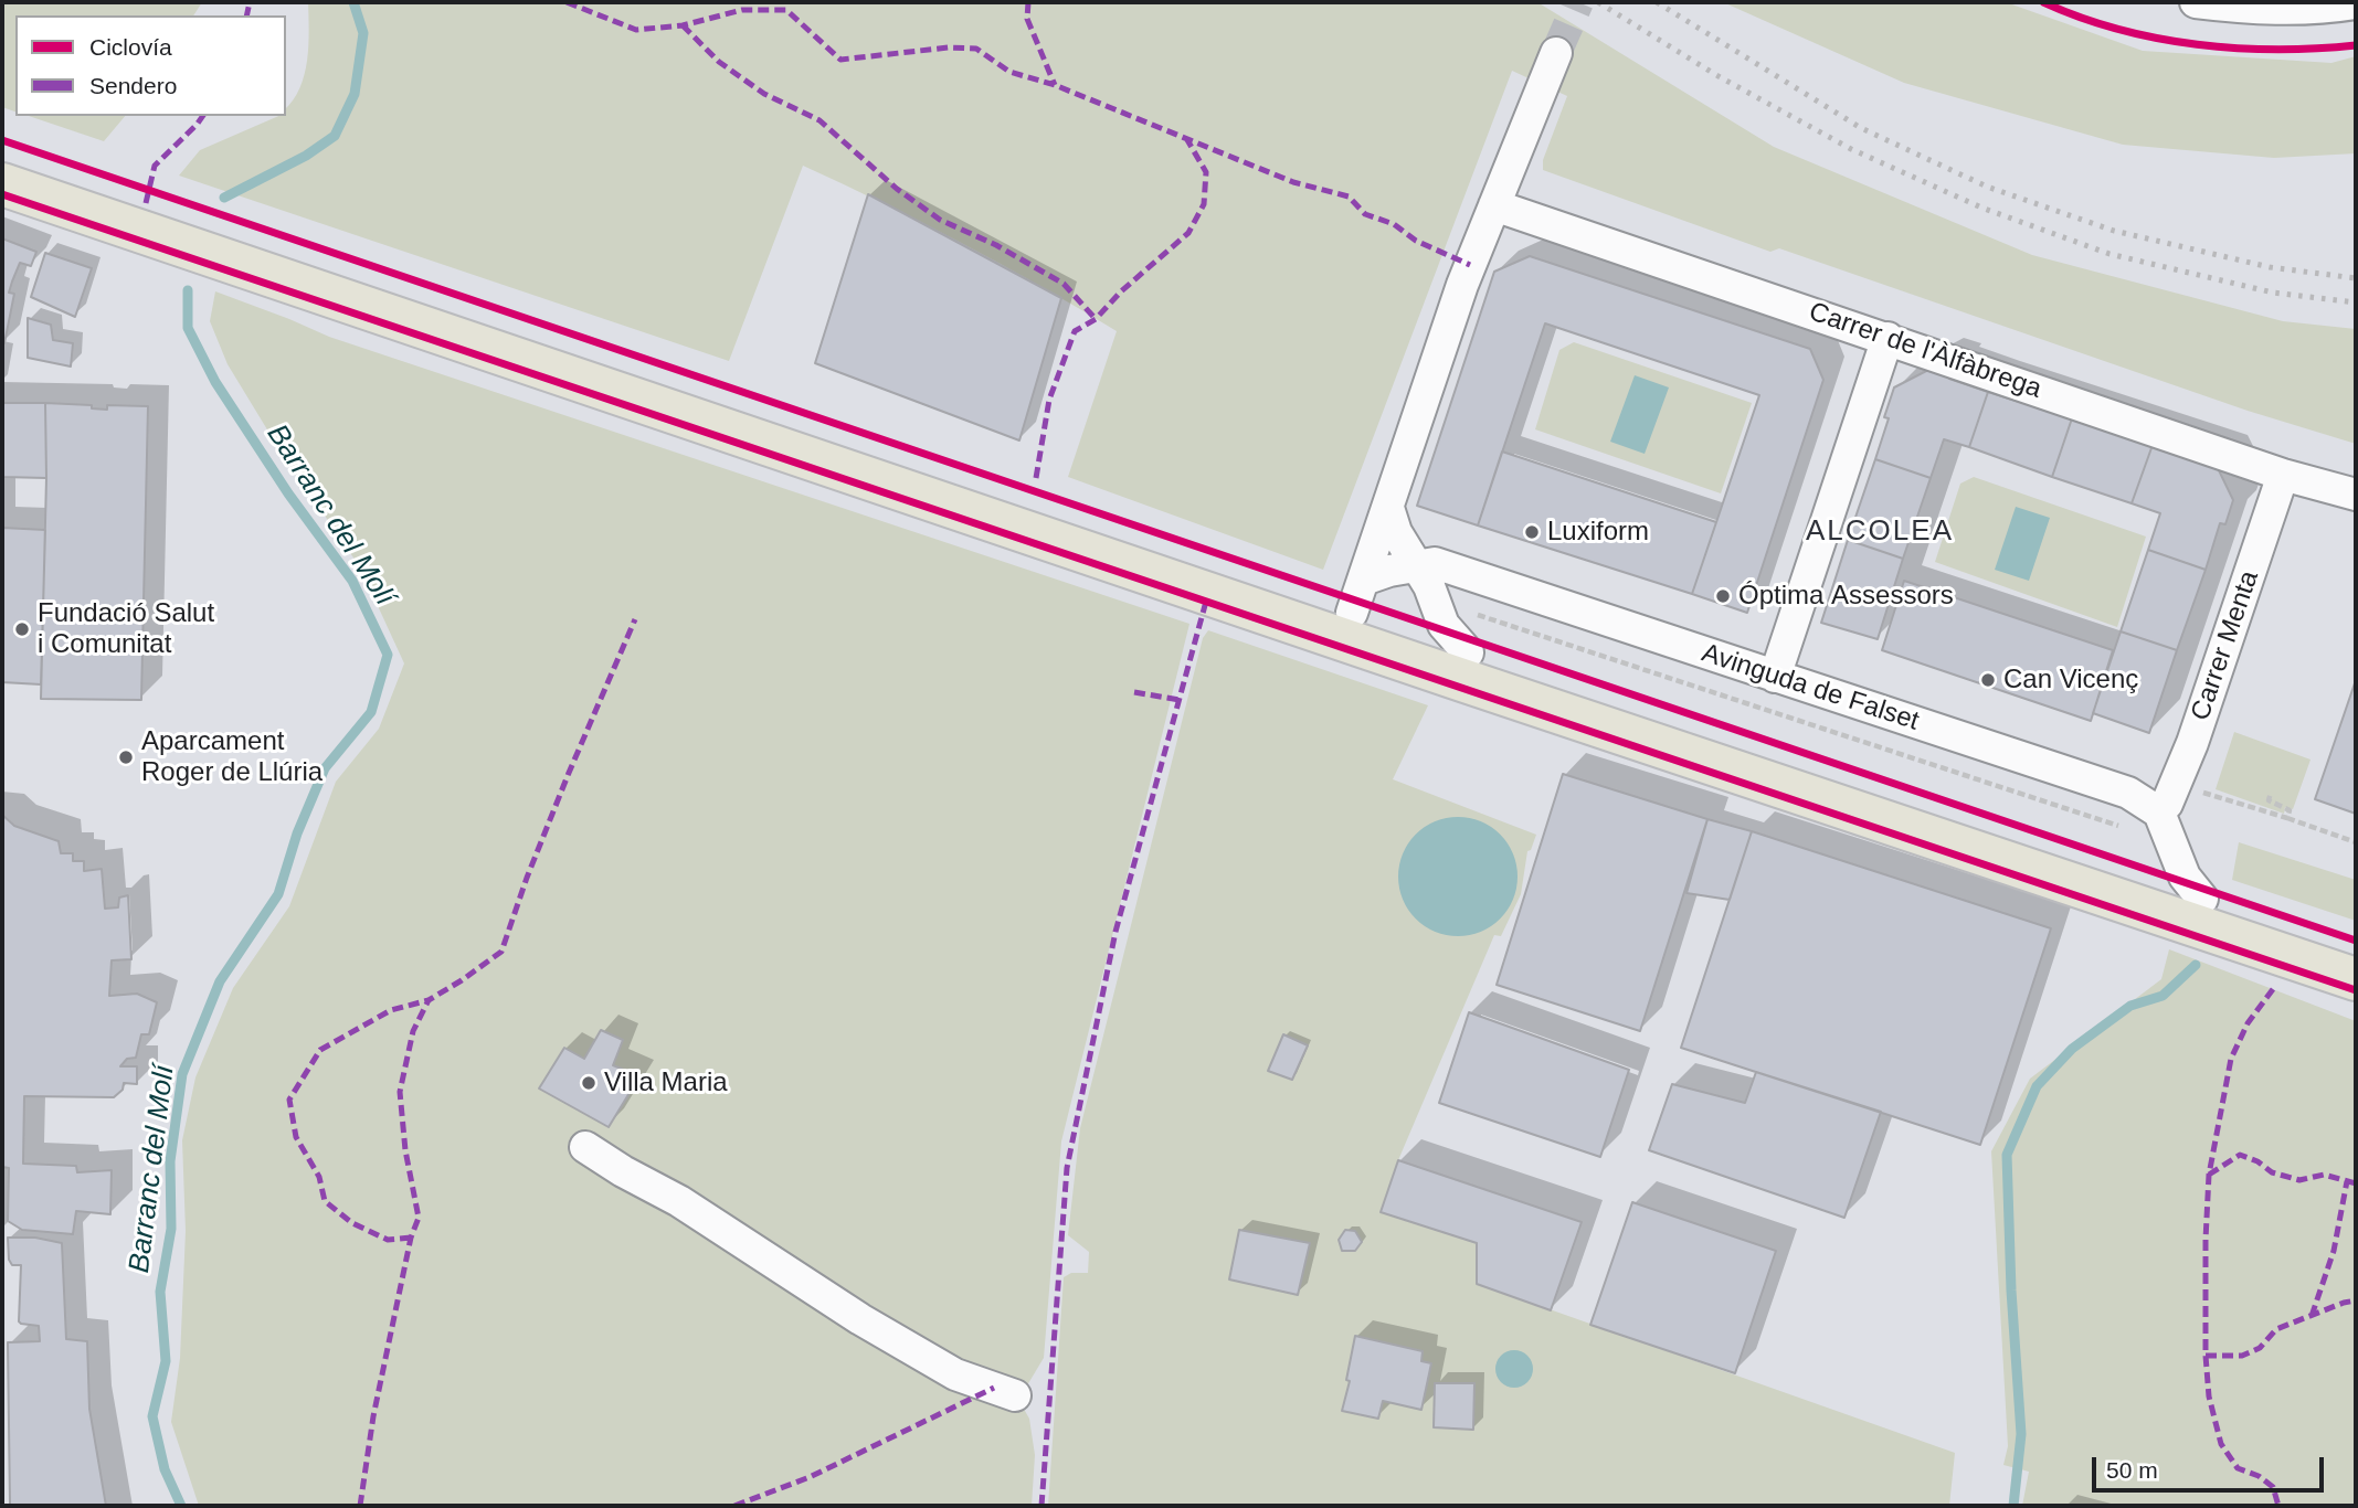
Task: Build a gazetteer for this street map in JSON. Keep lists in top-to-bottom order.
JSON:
{
  "streets": {
    "street": ["Carrer de l'Àlfàbrega", "Carrer Menta", "Avinguda de Falset"]
  },
  "crossings": [
    ["Carrer de l'Àlfàbrega", "Carrer Menta"],
    ["Carrer Menta", "Avinguda de Falset"]
  ],
  "districts": ["ALCOLEA"],
  "water": ["Barranc del Molí"],
  "places": [
    "Luxiform",
    "Óptima Assessors",
    "Fundació Salut i Comunitat",
    "Can Vicenç",
    "Aparcament Roger de Llúria",
    "Villa Maria"
  ],
  "legend": ["Ciclovía", "Sendero"],
  "scale_bar": "50 m"
}
